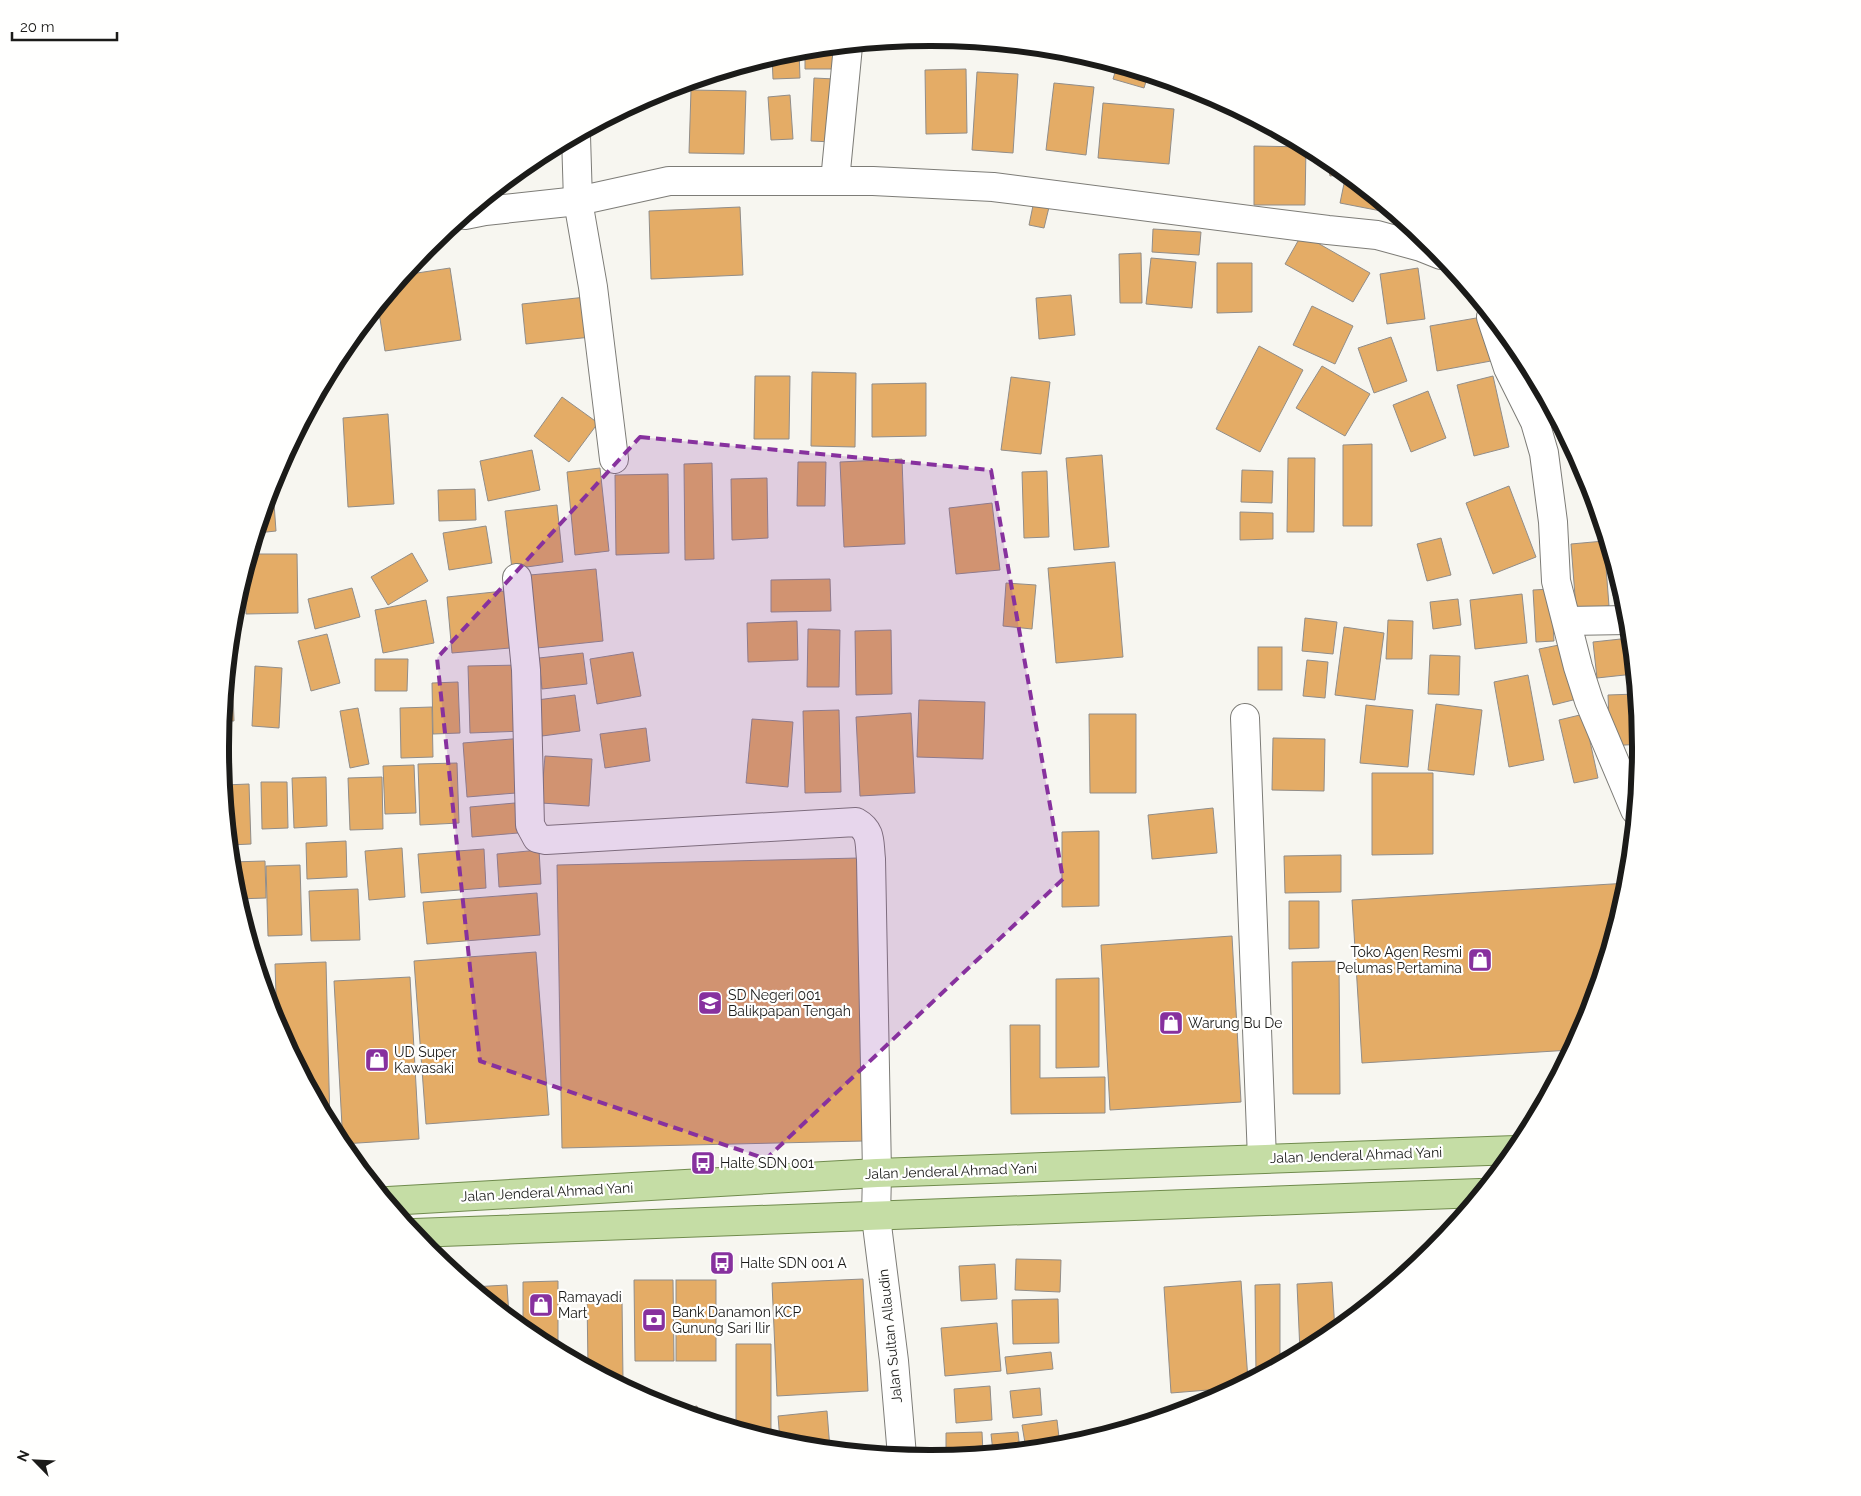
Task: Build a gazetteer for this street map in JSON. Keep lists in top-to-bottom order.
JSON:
{
  "streets": {
    "main road": ["Jalan Jenderal Ahmad Yani"],
    "street": ["Jalan Sultan Allaudin"]
  },
  "crossings": [
    ["Jalan Jenderal Ahmad Yani", "Jalan Sultan Allaudin"]
  ],
  "places": {
    "shop": [
      "Toko Agen Resmi Pelumas Pertamina",
      "Warung Bu De",
      "UD Super Kawasaki",
      "Ramayadi Mart"
    ],
    "school or university": ["SD Negeri 001 Balikpapan Tengah"],
    "bus stop": ["Halte SDN 001", "Halte SDN 001 A"],
    "bank": ["Bank Danamon KCP Gunung Sari Ilir"]
  },
  "scale_bar": "20 m",
  "north": "top left"
}
